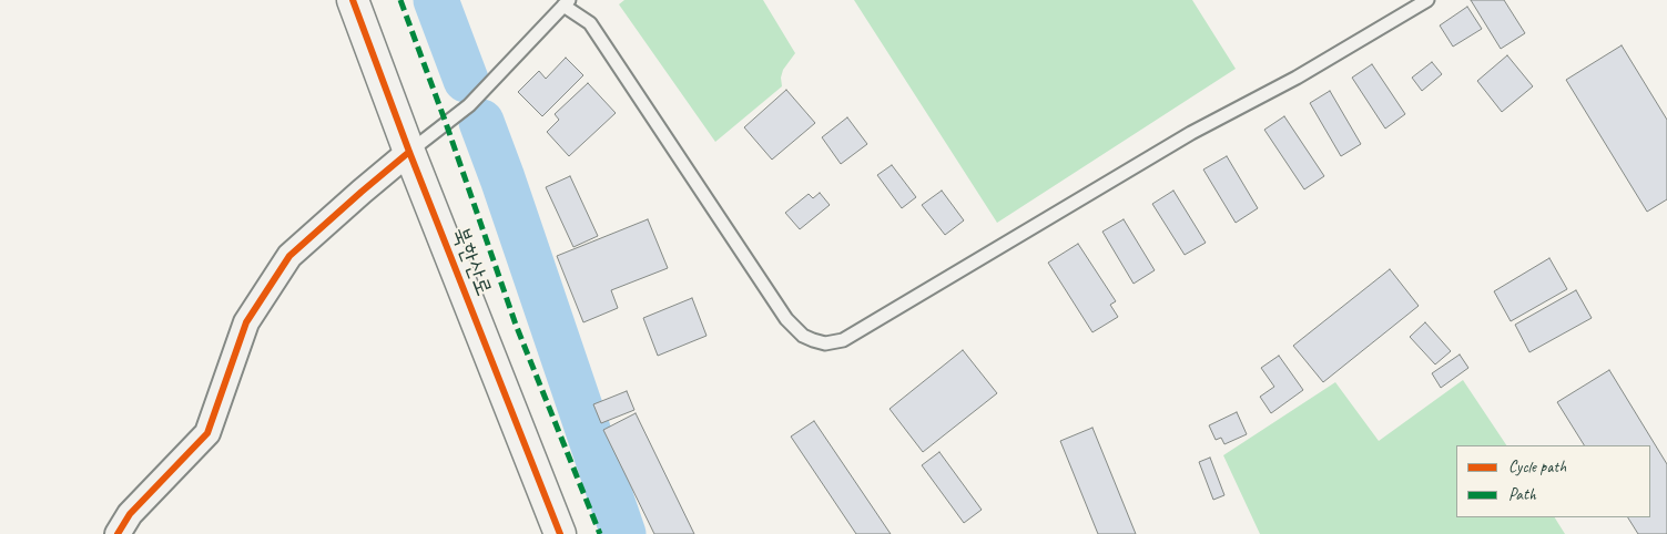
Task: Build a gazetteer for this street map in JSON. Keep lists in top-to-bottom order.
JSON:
{
  "streets": {
    "street": ["북한산로"]
  },
  "legend": ["Cycle path", "Path"]
}
